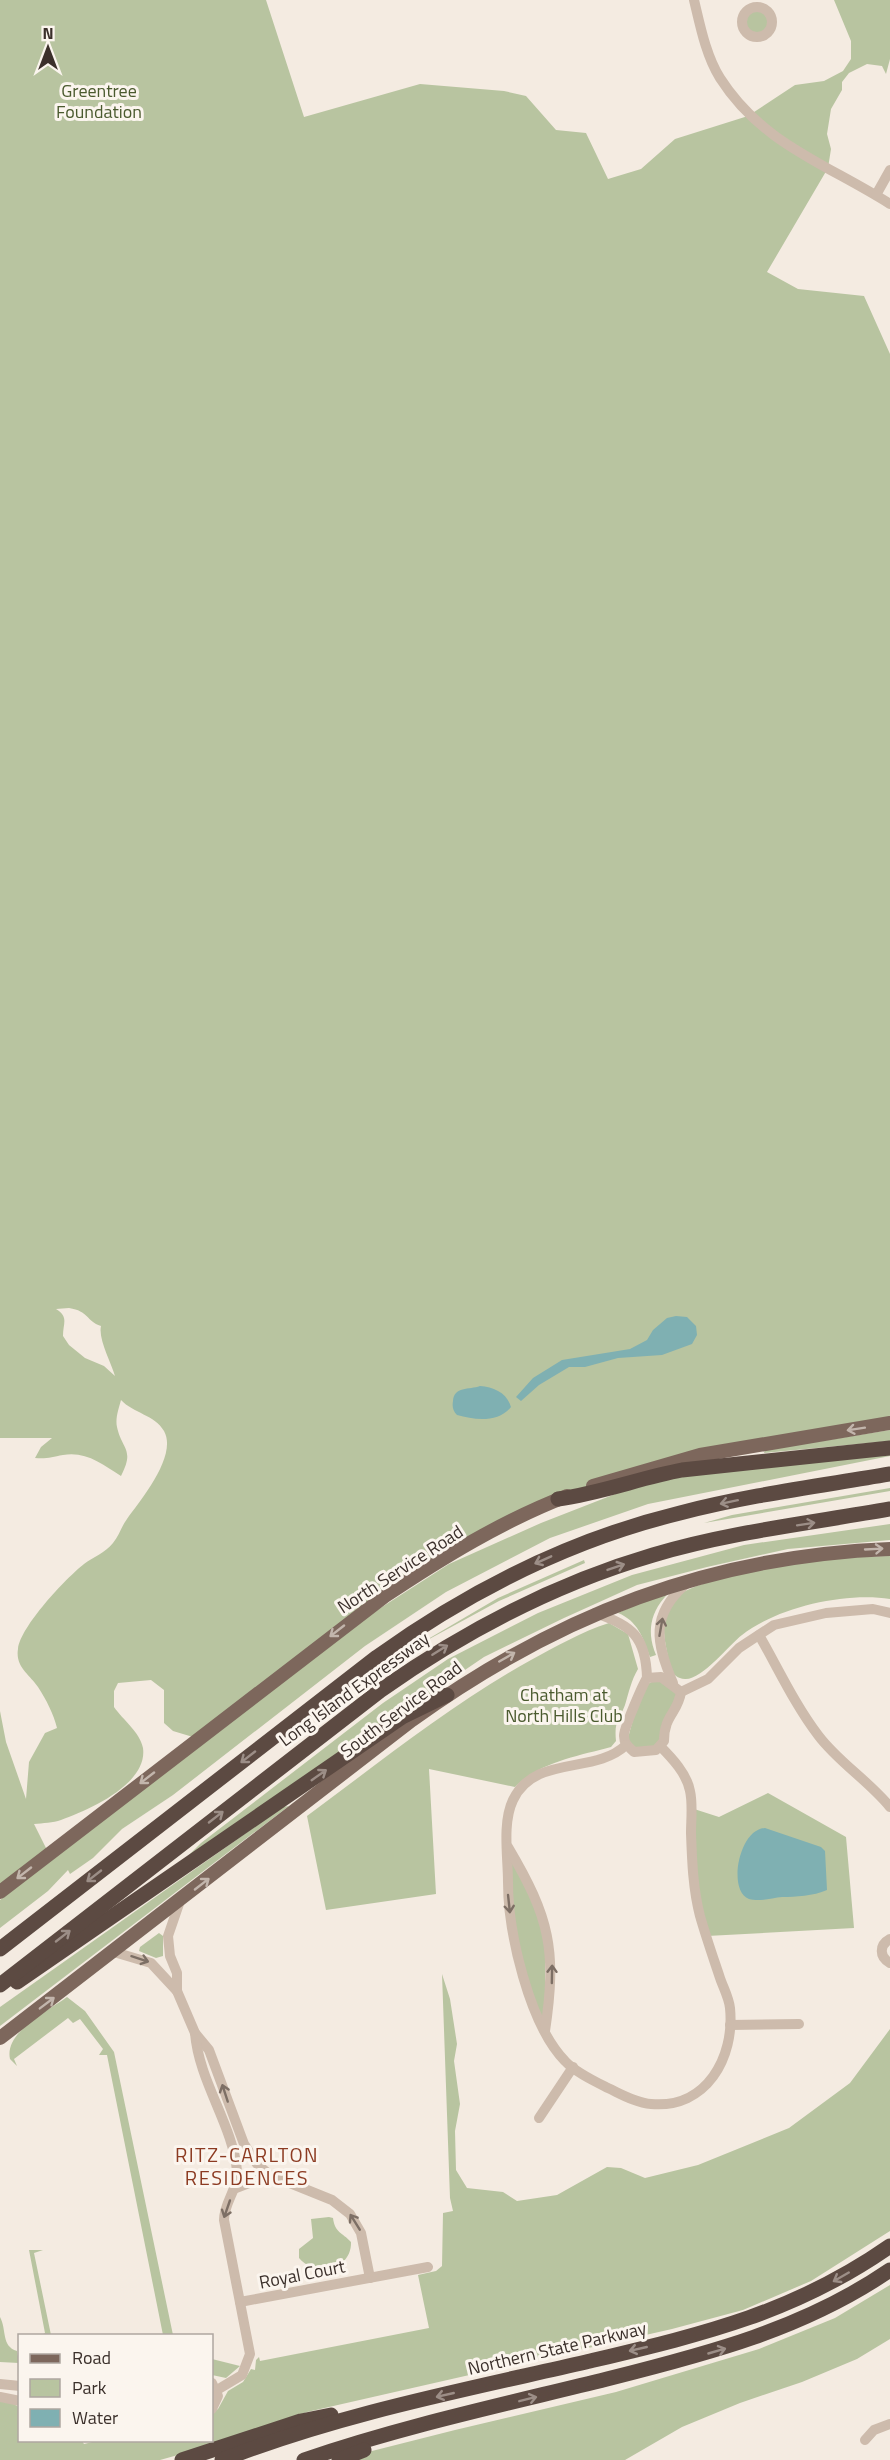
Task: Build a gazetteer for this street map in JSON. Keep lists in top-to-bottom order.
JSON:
{
  "streets": {
    "highway": ["Long Island Expressway", "Northern State Parkway"],
    "main road": ["North Service Road", "South Service Road"],
    "street": ["Royal Court"]
  },
  "one_way": ["North Service Road", "South Service Road"],
  "districts": ["RITZ-CARLTON RESIDENCES"],
  "parks": ["Greentree Foundation", "Chatham at North Hills Club"],
  "legend": ["Road", "Park", "Water"],
  "north": "top"
}
